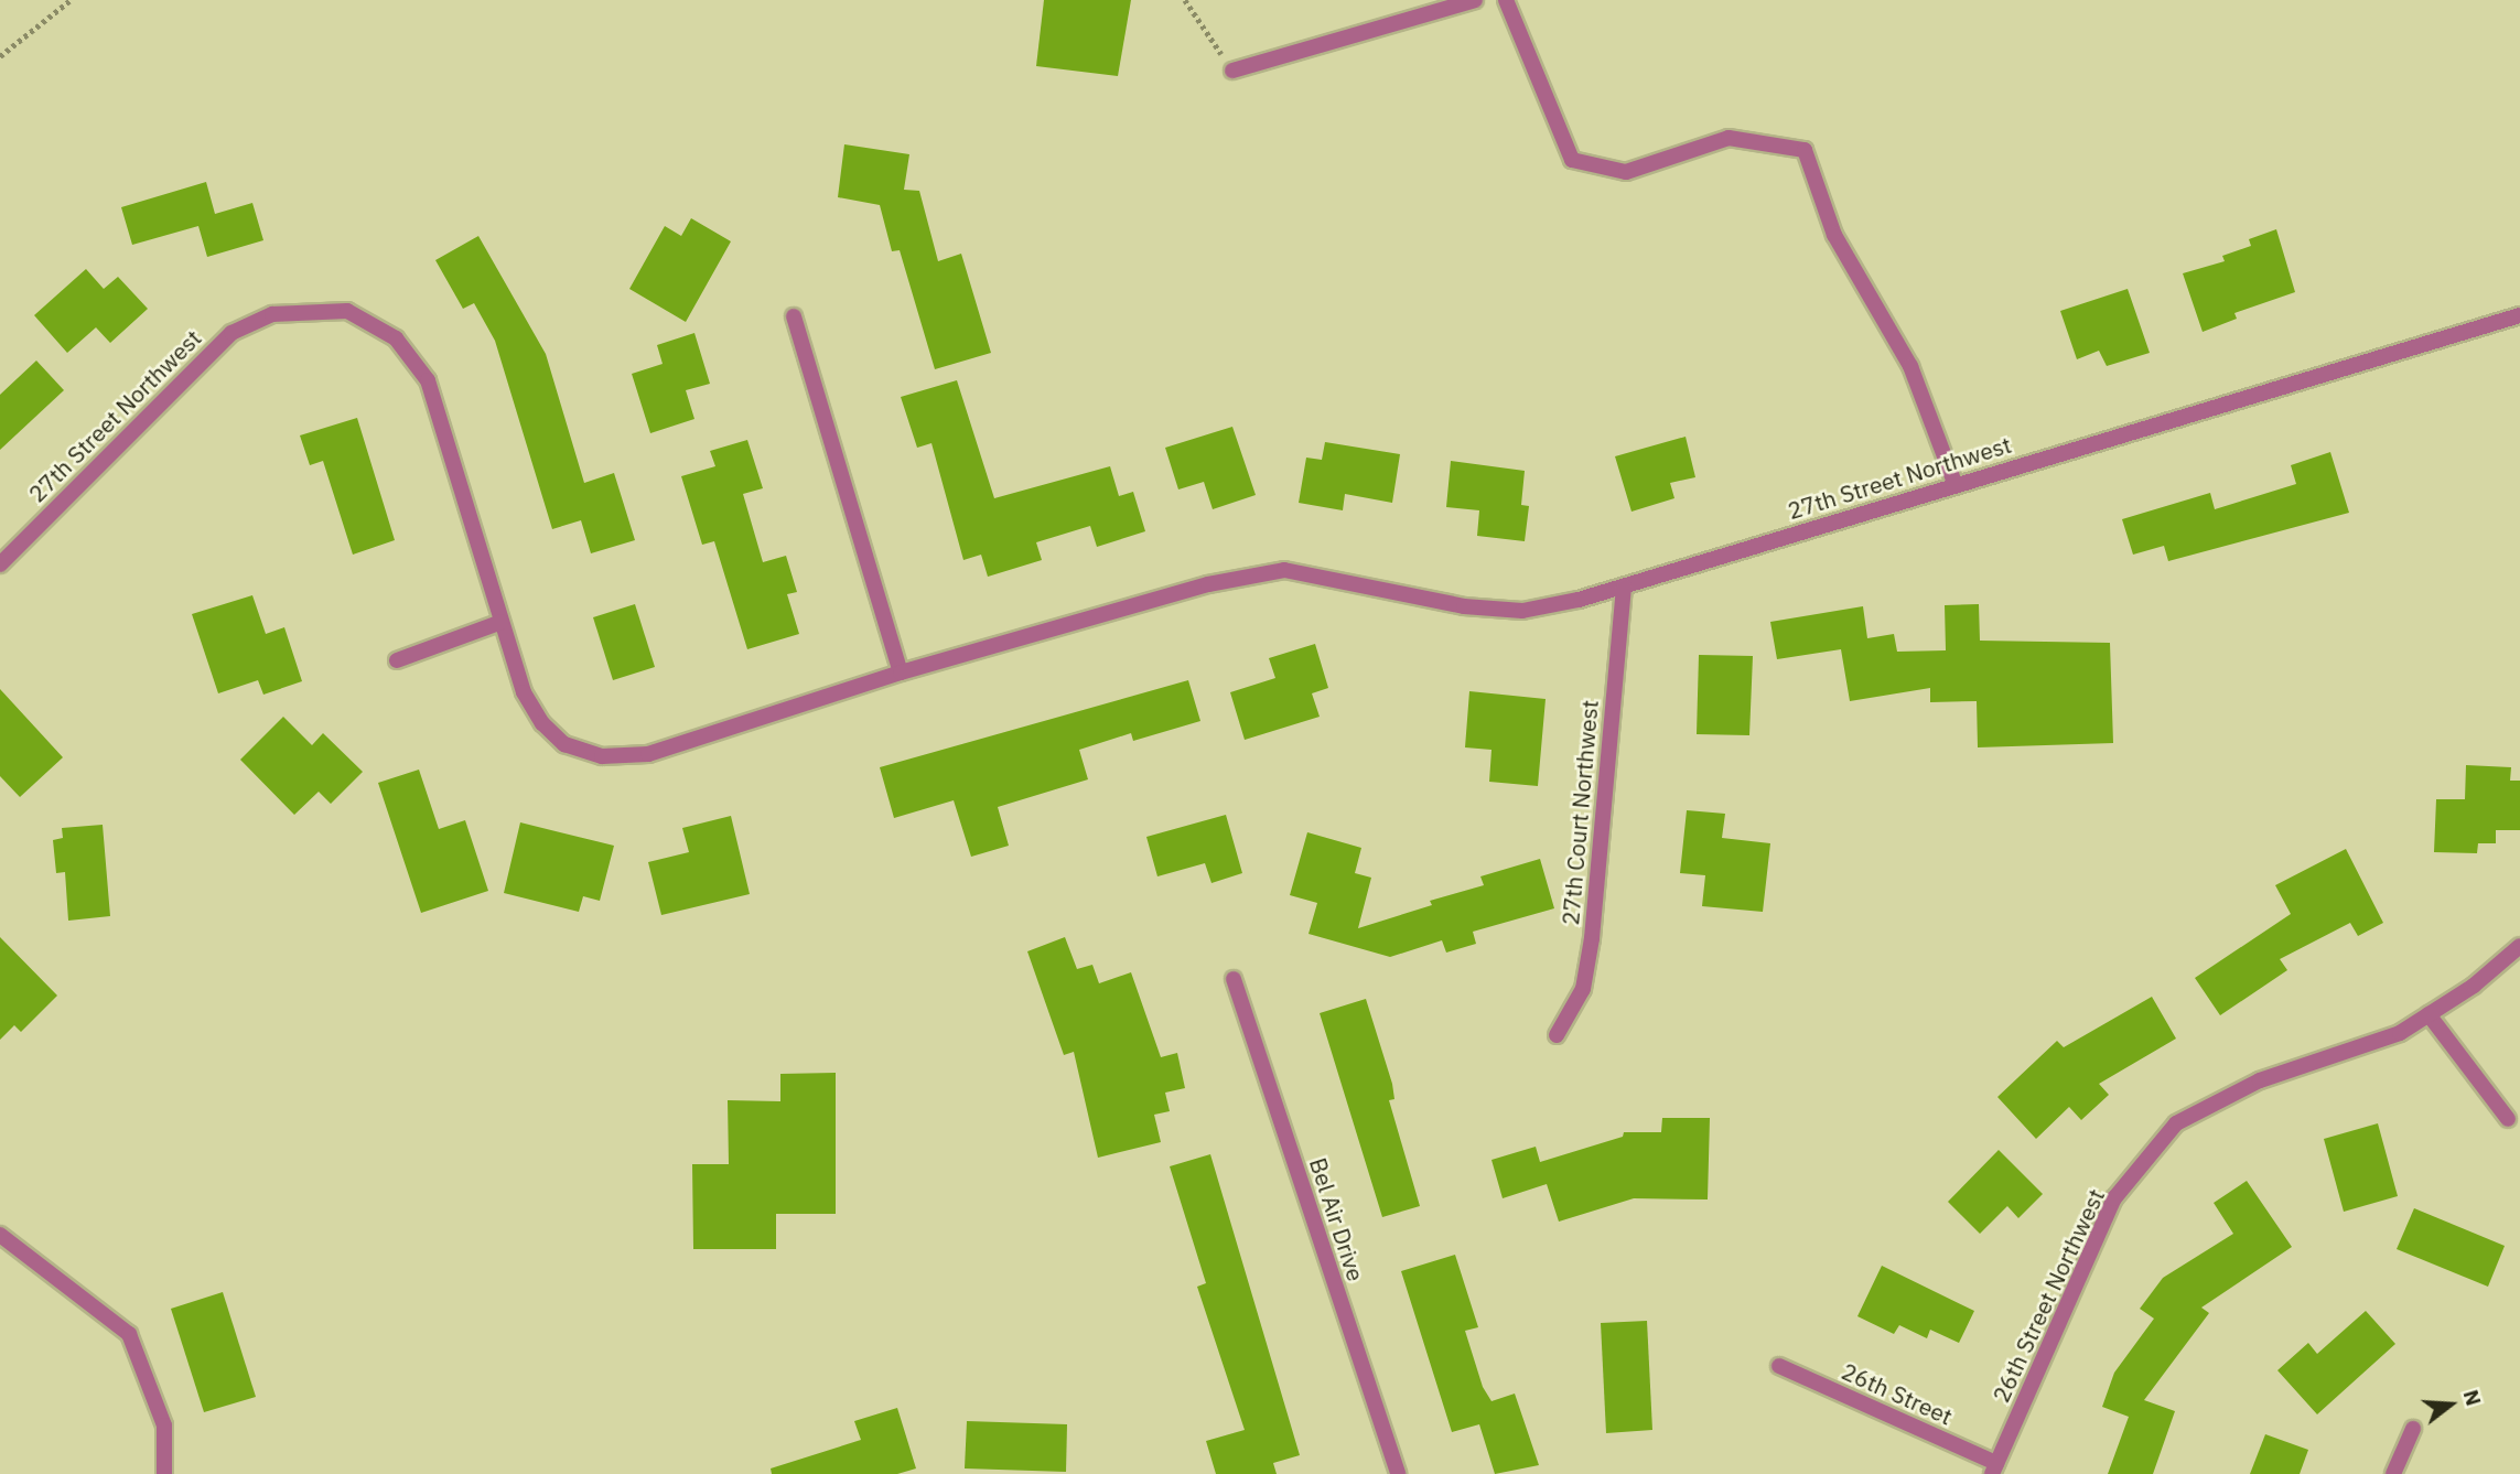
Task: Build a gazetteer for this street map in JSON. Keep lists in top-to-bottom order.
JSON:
{
  "streets": {
    "street": [
      "27th Street Northwest",
      "27th Court Northwest",
      "Bel Air Drive",
      "26th Street Northwest",
      "26th Street"
    ]
  },
  "crossings": [
    ["27th Street Northwest", "27th Court Northwest"],
    ["26th Street Northwest", "26th Street"]
  ],
  "north": "right"
}
